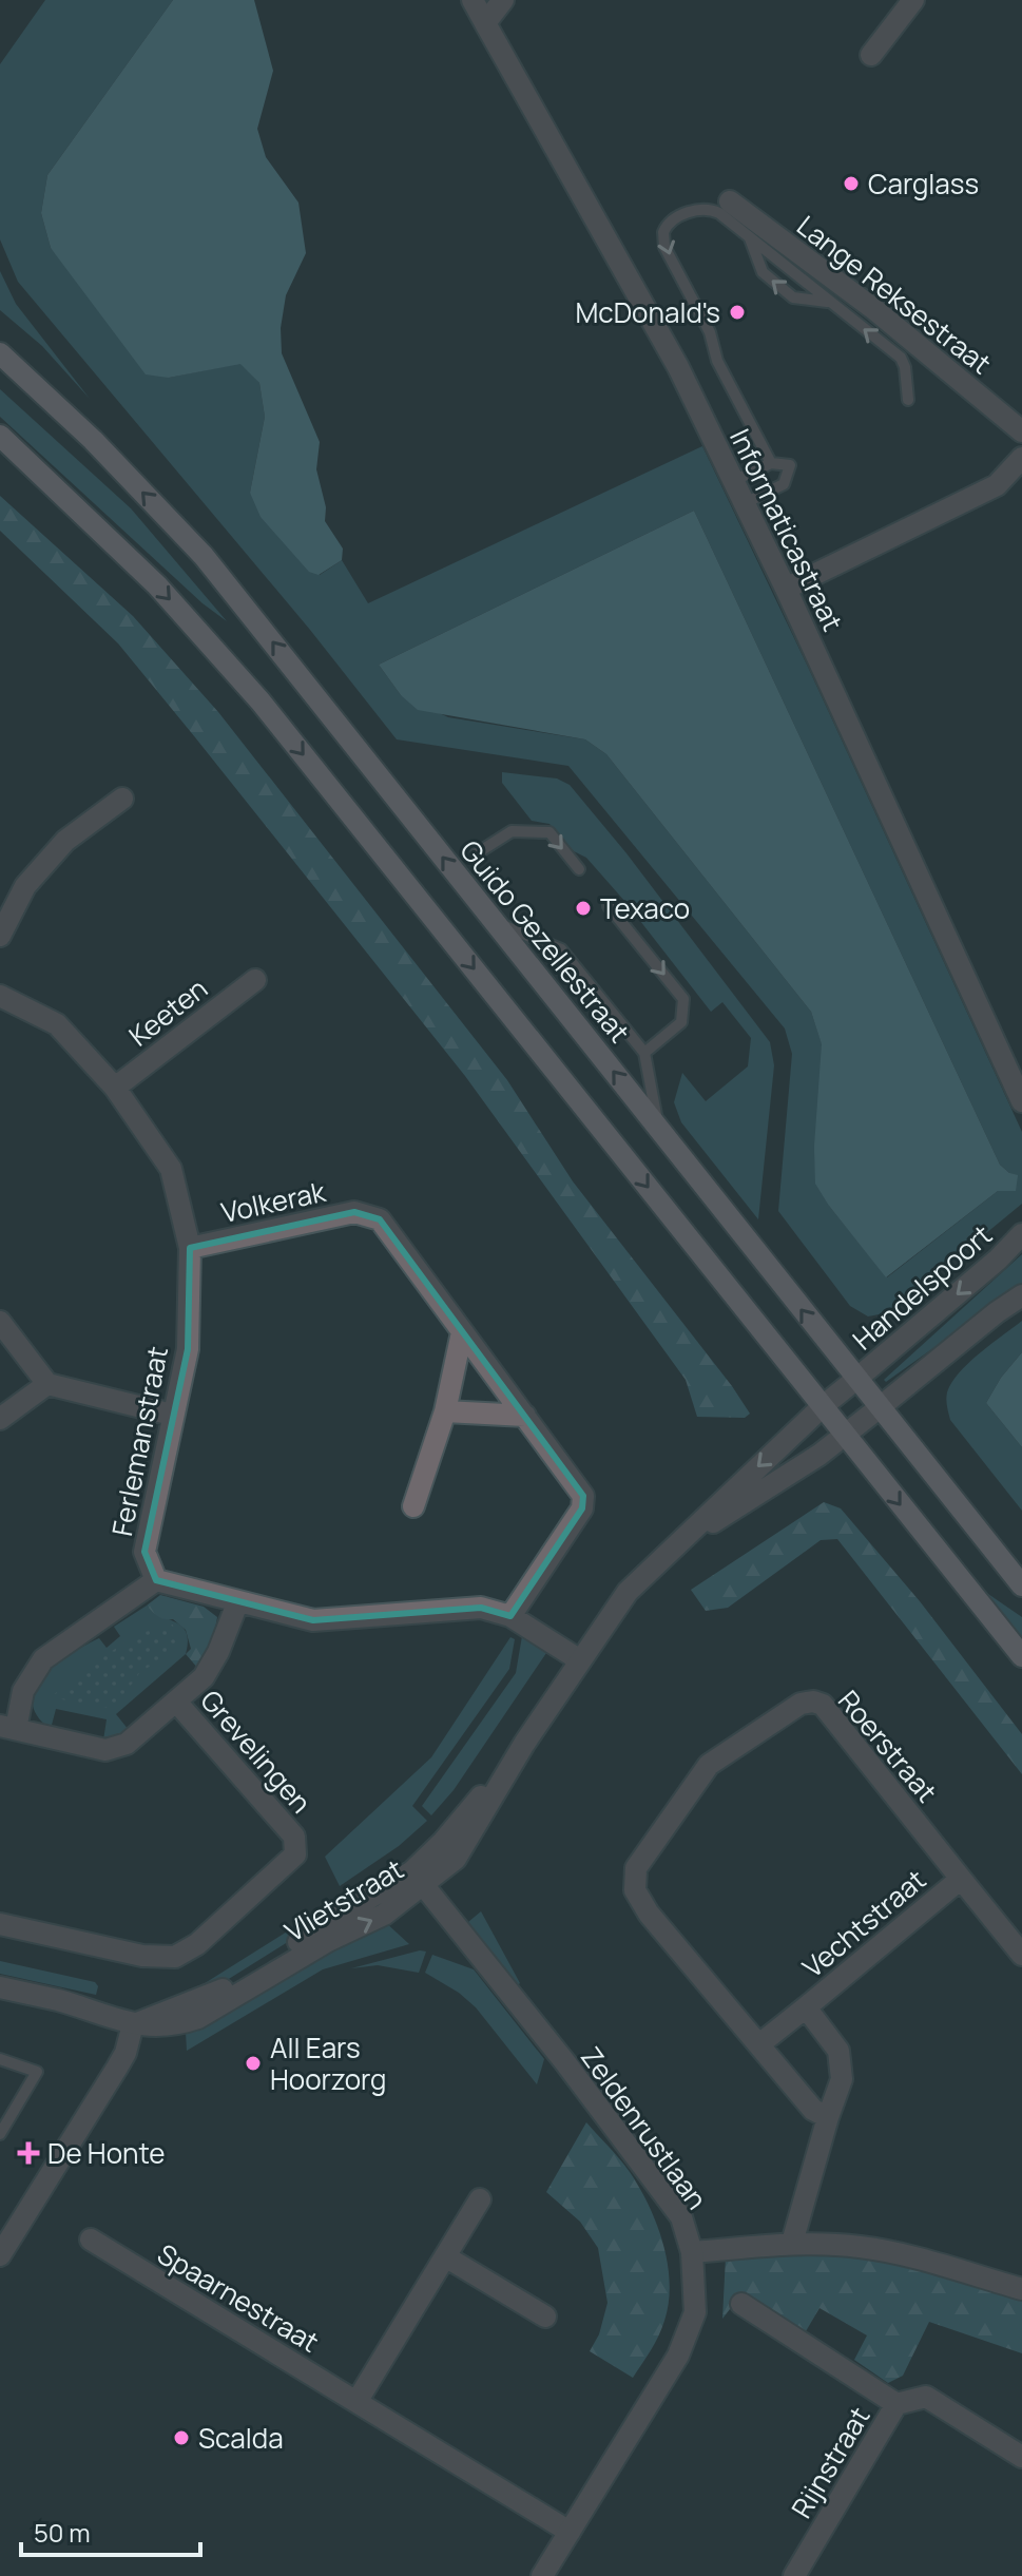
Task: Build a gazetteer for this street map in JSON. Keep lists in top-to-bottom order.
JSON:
{
  "streets": {
    "main road": ["Guido Gezellestraat"],
    "street": [
      "Lange Reksestraat",
      "Informaticastraat",
      "Keeten",
      "Volkerak",
      "Handelspoort",
      "Ferlemanstraat",
      "Roerstraat",
      "Grevelingen",
      "Vlietstraat",
      "Vechtstraat",
      "Zeldenrustlaan",
      "Spaarnestraat",
      "Rijnstraat"
    ]
  },
  "crossings": [
    ["Guido Gezellestraat", "Handelspoort"],
    ["Guido Gezellestraat", "Vlietstraat"],
    ["Keeten", "Ferlemanstraat"],
    ["Volkerak", "Ferlemanstraat"],
    ["Handelspoort", "Vlietstraat"],
    ["Roerstraat", "Vechtstraat"],
    ["Vlietstraat", "Zeldenrustlaan"],
    ["Zeldenrustlaan", "Spaarnestraat"]
  ],
  "places": {
    "other": [
      "Carglass",
      "McDonald's",
      "Texaco",
      "All Ears Hoorzorg",
      "Scalda"
    ],
    "health": ["De Honte"]
  },
  "scale_bar": "50 m"
}
